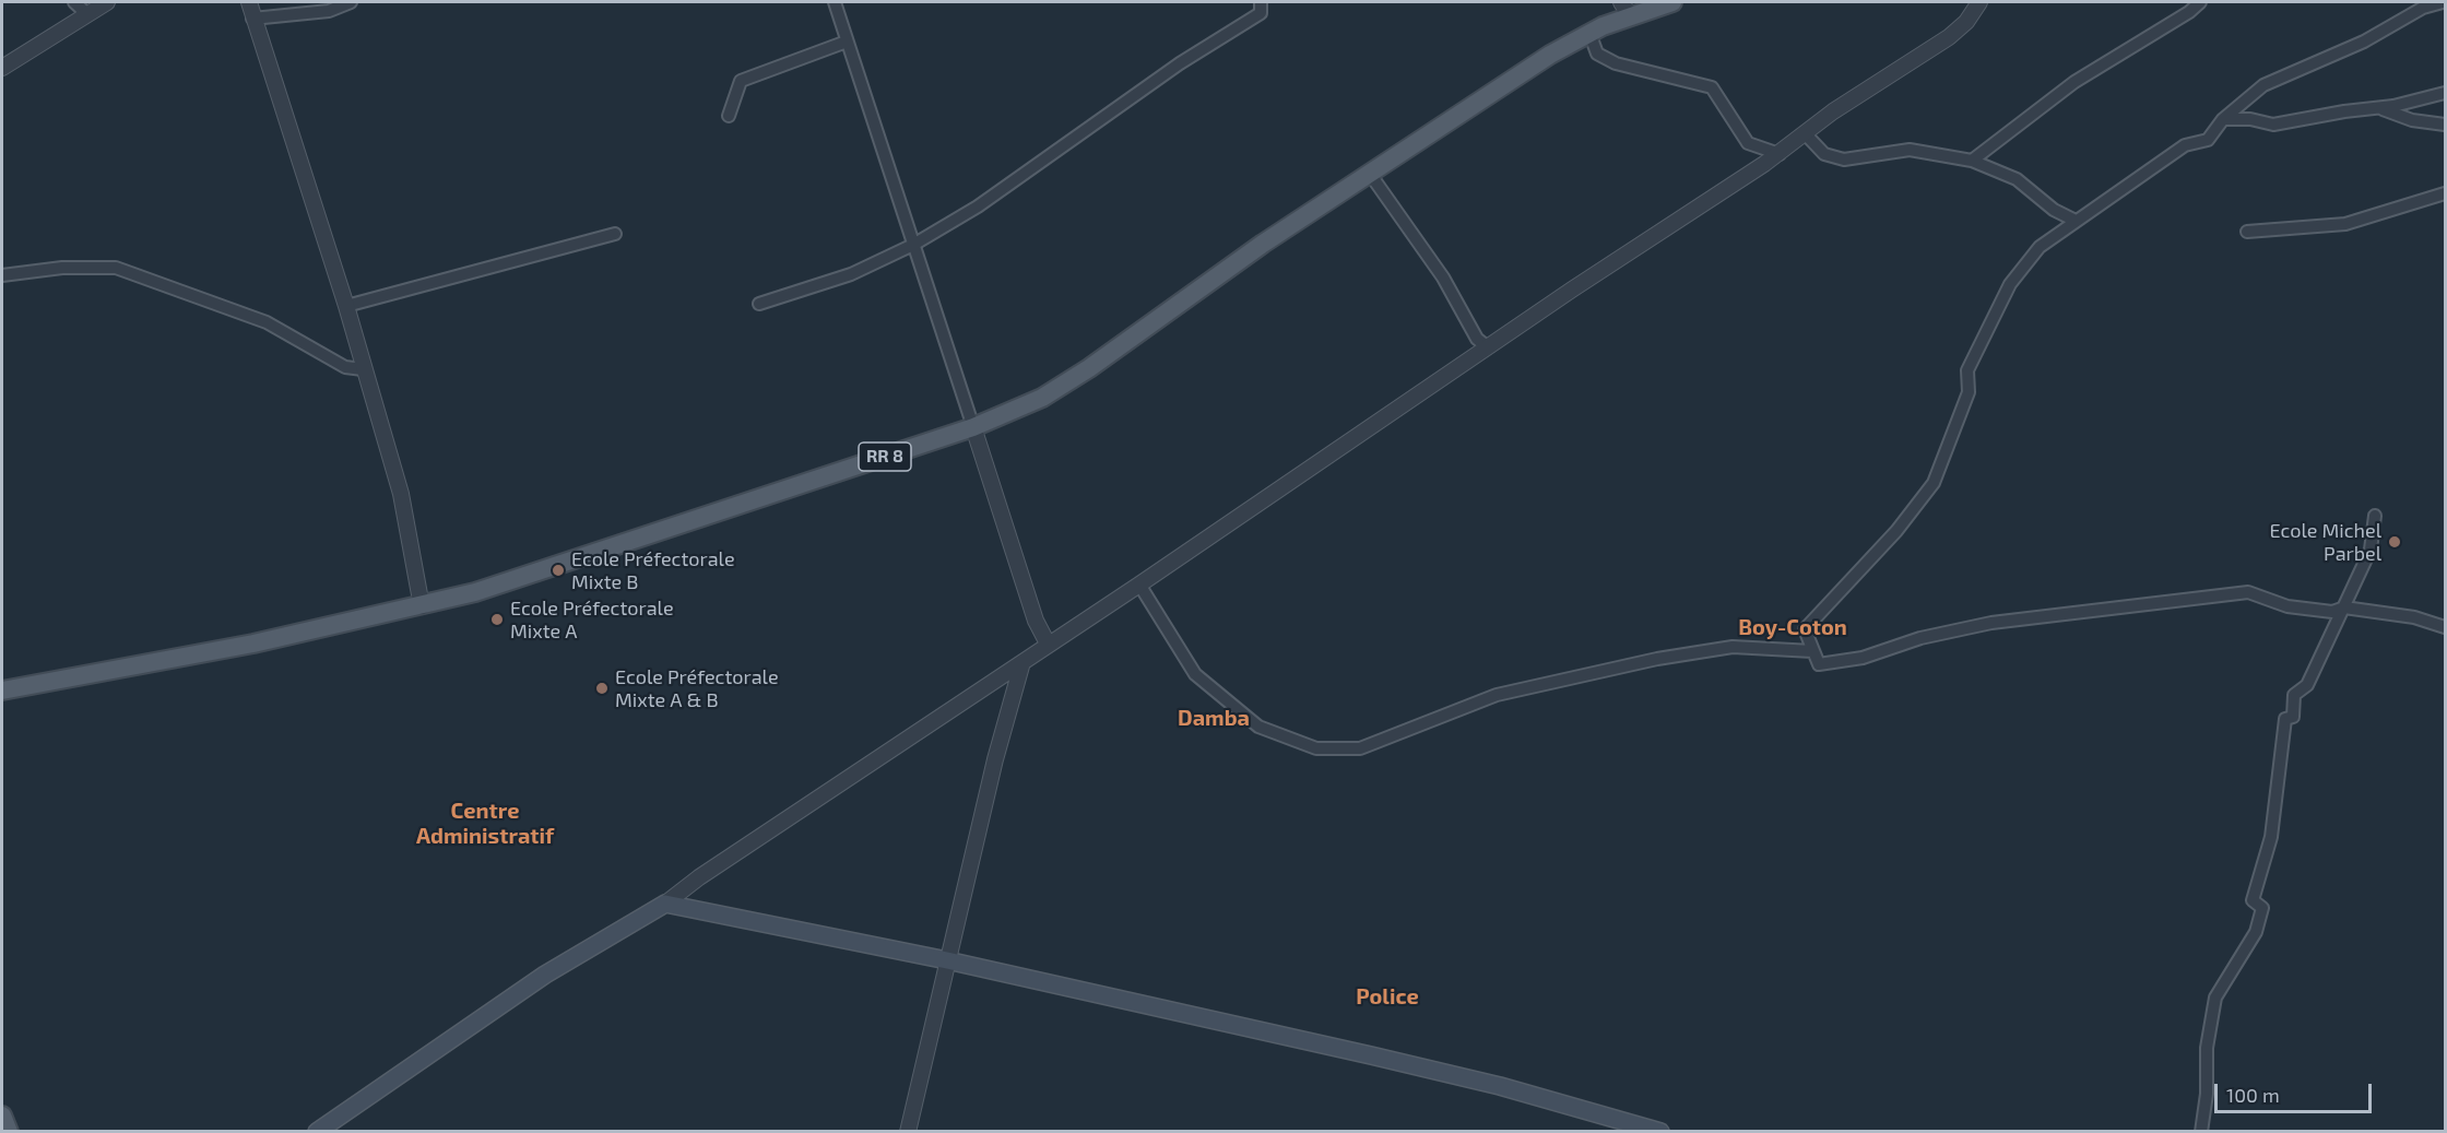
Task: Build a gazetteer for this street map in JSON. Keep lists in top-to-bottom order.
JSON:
{
  "streets": {
    "main road": ["RR 8"]
  },
  "districts": [
    "Boy-Coton",
    "Damba",
    "Centre Administratif",
    "Police"
  ],
  "places": [
    "Ecole Michel Parbel",
    "Ecole Préfectorale Mixte B",
    "Ecole Préfectorale Mixte A",
    "Ecole Préfectorale Mixte A & B"
  ],
  "scale_bar": "100 m"
}
